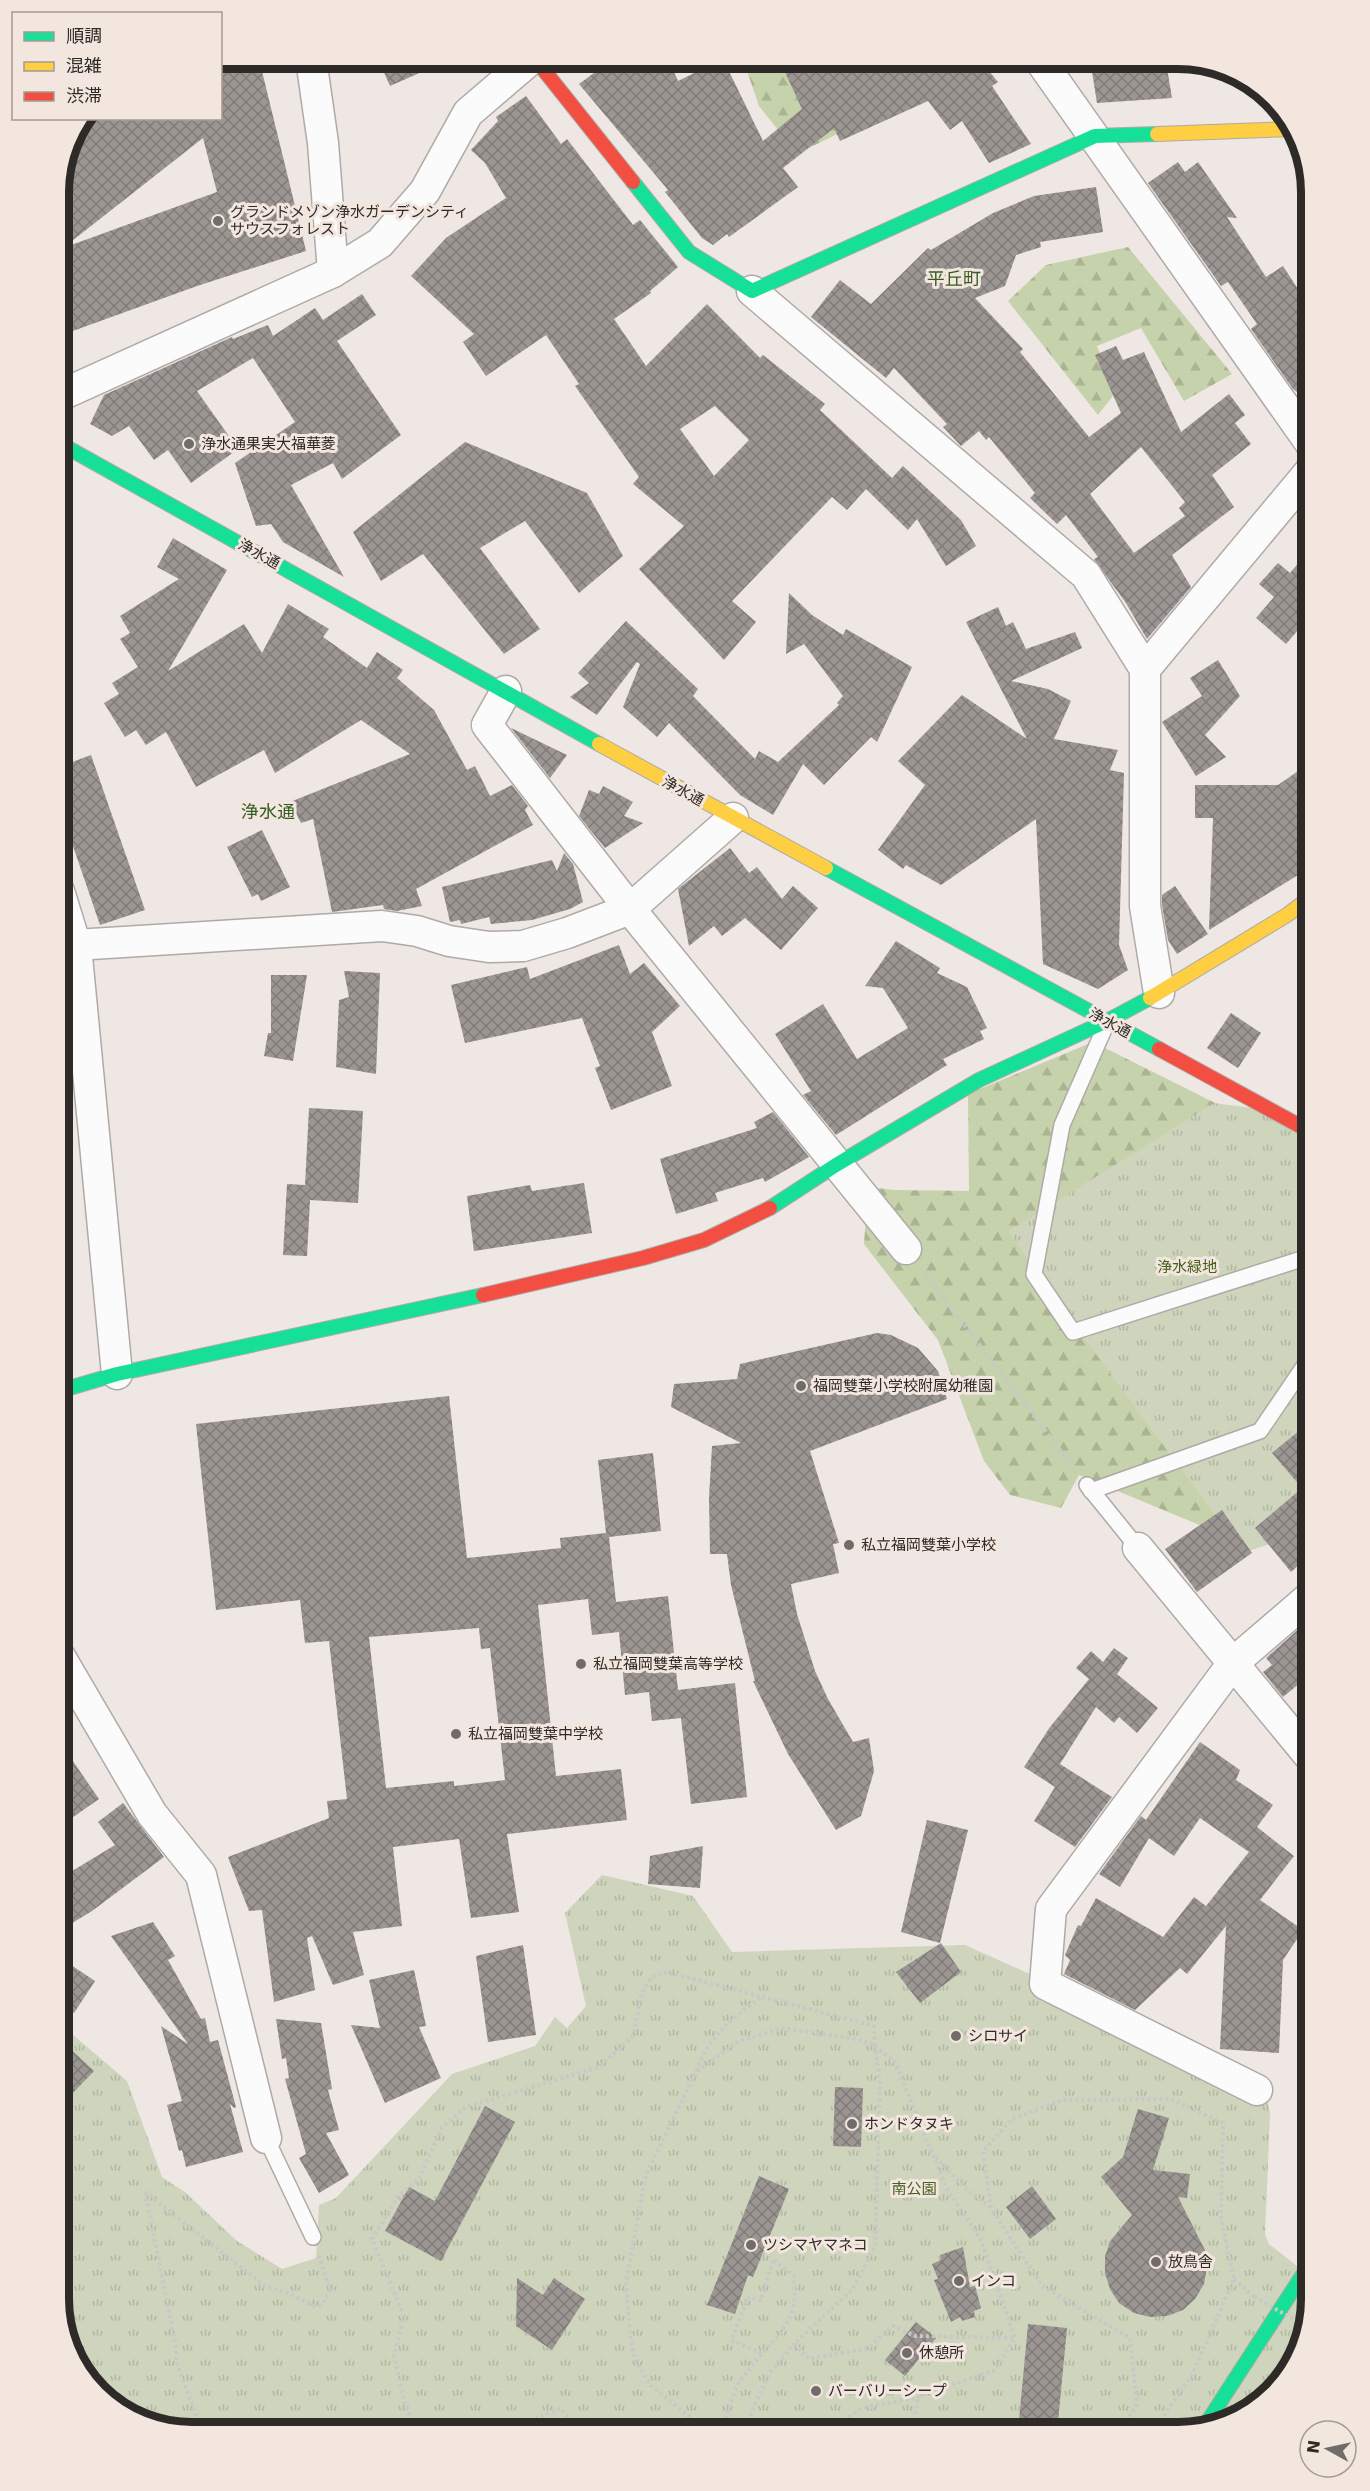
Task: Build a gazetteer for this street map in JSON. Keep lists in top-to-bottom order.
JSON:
{
  "streets": {
    "street": ["浄水通"]
  },
  "districts": ["平丘町", "浄水通"],
  "parks": ["浄水緑地", "南公園"],
  "places": [
    "グランドメゾン浄水ガーデンシティ サウスフォレスト",
    "浄水通果実大福華菱",
    "福岡雙葉小学校附属幼稚園",
    "私立福岡雙葉小学校",
    "私立福岡雙葉高等学校",
    "私立福岡雙葉中学校",
    "シロサイ",
    "ホンドタヌキ",
    "ツシマヤマネコ",
    "放鳥舎",
    "インコ",
    "休憩所",
    "バーバリーシープ"
  ],
  "legend": ["順調", "混雑", "渋滞"],
  "north": "left"
}
